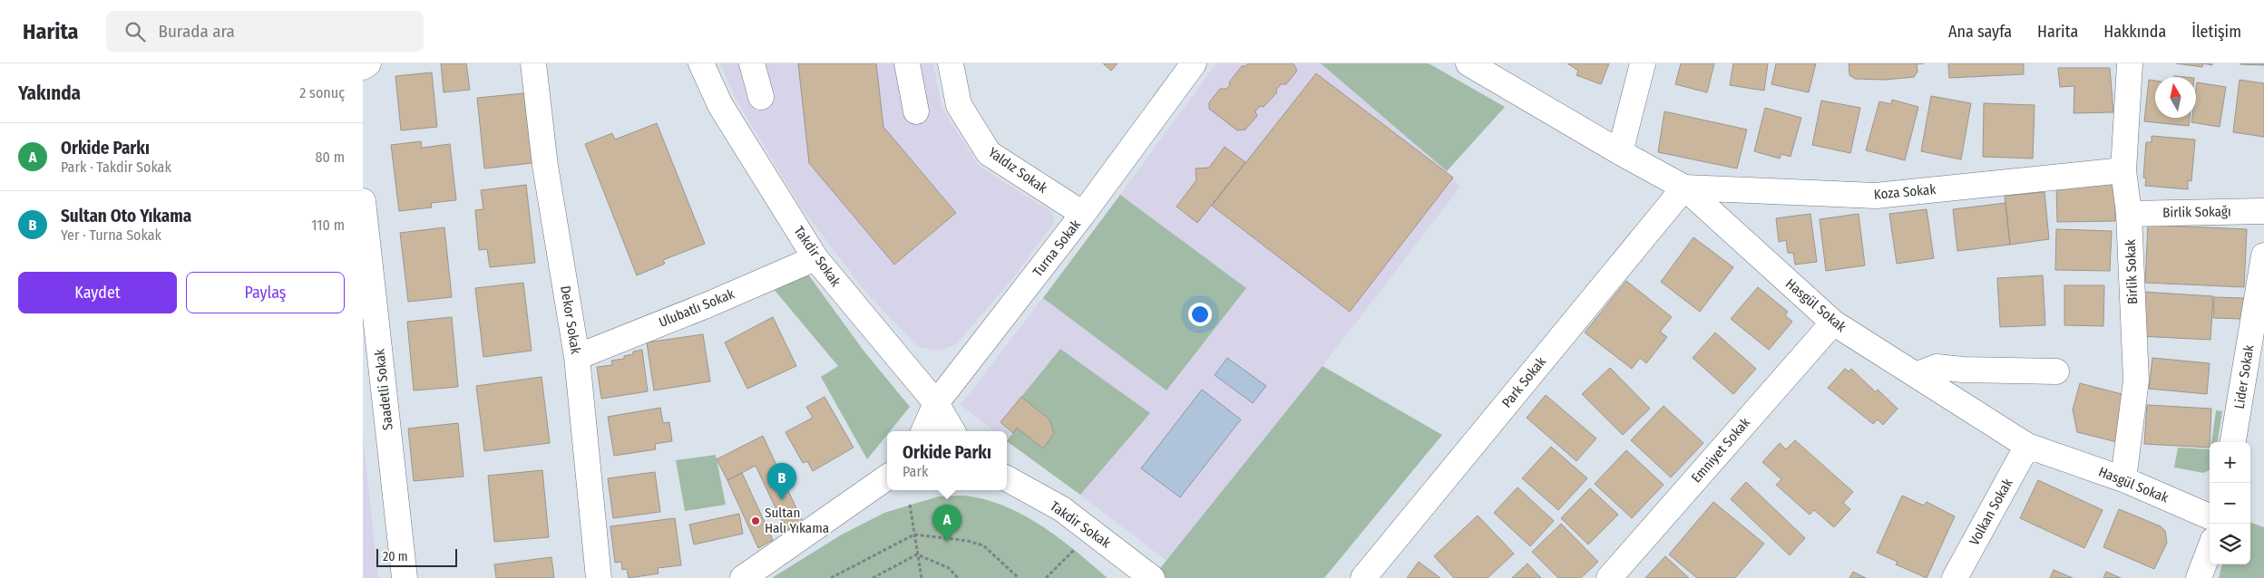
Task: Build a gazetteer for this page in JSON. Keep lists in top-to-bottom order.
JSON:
{
  "streets": {
    "street": [
      "Yaldız Sokak",
      "Koza Sokak",
      "Birlik Sokağı",
      "Turna Sokak",
      "Takdir Sokak",
      "Birlik Sokak",
      "Hasgül Sokak",
      "Ulubatlı Sokak",
      "Dekor Sokak",
      "Lider Sokak",
      "Park Sokak",
      "Saadetli Sokak",
      "Emniyet Sokak",
      "Volkan Sokak"
    ]
  },
  "crossings": [
    ["Yaldız Sokak", "Turna Sokak"],
    ["Koza Sokak", "Birlik Sokak"],
    ["Koza Sokak", "Hasgül Sokak"],
    ["Koza Sokak", "Park Sokak"],
    ["Birlik Sokağı", "Birlik Sokak"],
    ["Turna Sokak", "Takdir Sokak"],
    ["Takdir Sokak", "Ulubatlı Sokak"],
    ["Birlik Sokak", "Hasgül Sokak"],
    ["Hasgül Sokak", "Park Sokak"],
    ["Hasgül Sokak", "Emniyet Sokak"],
    ["Hasgül Sokak", "Volkan Sokak"],
    ["Ulubatlı Sokak", "Dekor Sokak"]
  ],
  "places": ["Sultan Halı Yıkama"],
  "scale_bar": "20 m",
  "north": "top",
  "page": {
    "header": "Harita",
    "search": "Burada ara",
    "nav": [
      "Ana sayfa",
      "Harita",
      "Hakkında",
      "İletişim"
    ],
    "heading": ["Yakında", "2 sonuç"],
    "list": [
      {
        "mark": "A",
        "name": "Orkide Parkı",
        "note": "Park · Takdir Sokak",
        "value": "80 m"
      },
      {
        "mark": "B",
        "name": "Sultan Oto Yıkama",
        "note": "Yer · Turna Sokak",
        "value": "110 m"
      }
    ],
    "buttons": ["Kaydet", "Paylaş"],
    "popup": ["Orkide Parkı", "Park"],
    "map_buttons": ["+", "−"],
    "pins": ["B", "A"],
    "scale": "20 m"
  }
}
